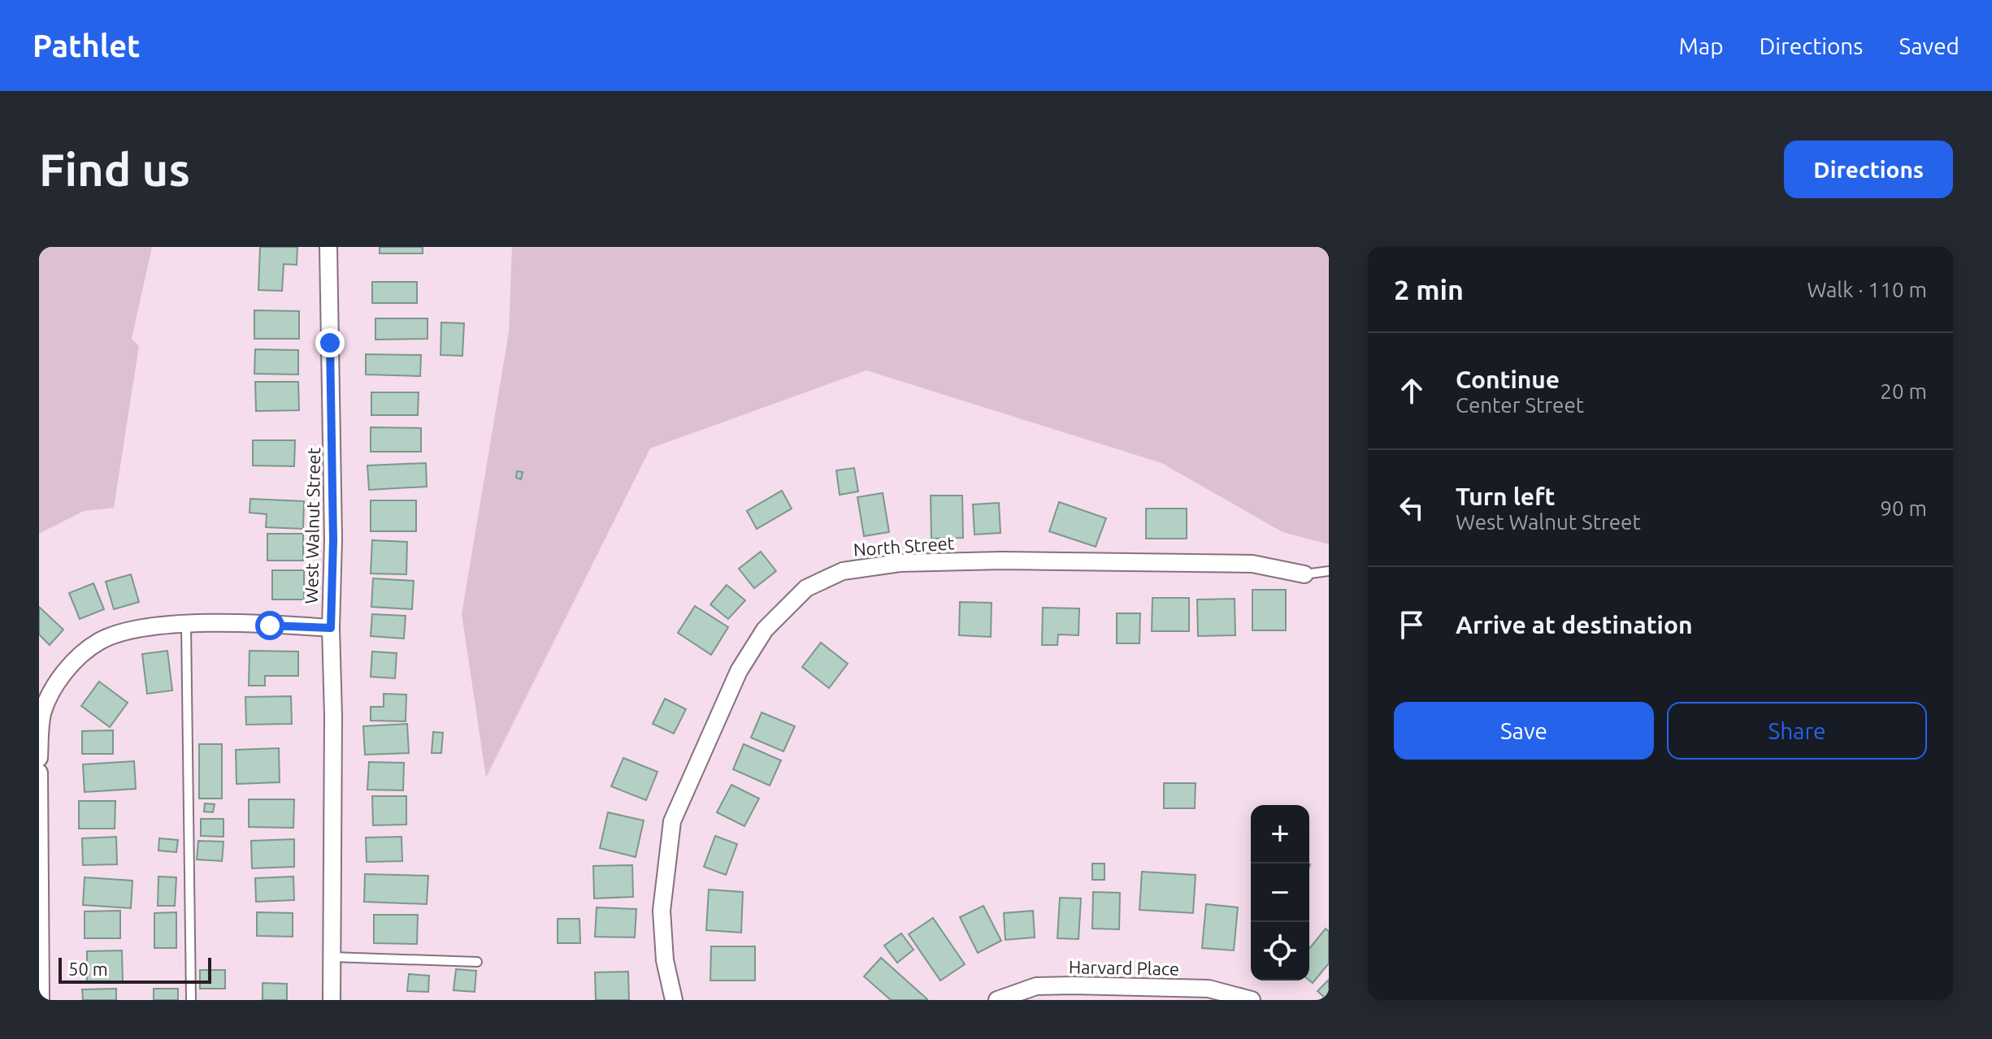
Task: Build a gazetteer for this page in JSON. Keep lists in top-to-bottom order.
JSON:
{
  "streets": {
    "street": ["West Walnut Street", "North Street", "Harvard Place"]
  },
  "scale_bar": "50 m",
  "page": {
    "header": "Pathlet",
    "nav": ["Map", "Directions", "Saved"],
    "buttons": [
      "Directions",
      ["Save", "Share"]
    ],
    "title": "Find us",
    "heading": ["2 min", "Walk · 110 m"],
    "list": [
      ["Continue", "Center Street", "20 m"],
      ["Turn left", "West Walnut Street", "90 m"],
      "Arrive at destination"
    ],
    "map_buttons": ["+", "−"],
    "scale": "50 m"
  }
}
